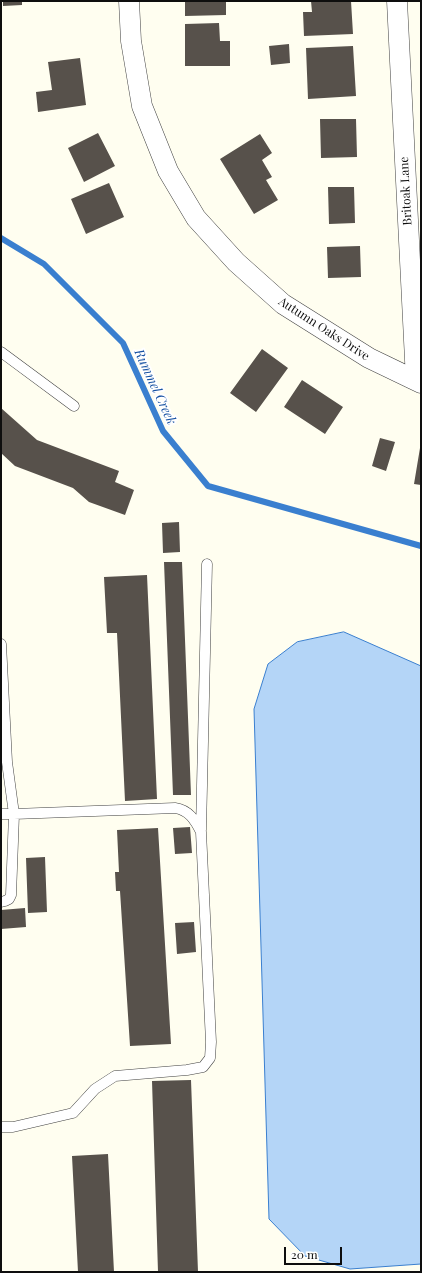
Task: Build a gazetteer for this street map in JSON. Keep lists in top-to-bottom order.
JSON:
{
  "streets": {
    "street": ["Britoak Lane", "Autumn Oaks Drive"]
  },
  "crossings": [
    ["Britoak Lane", "Autumn Oaks Drive"]
  ],
  "water": ["Rummel Creek"],
  "scale_bar": "20 m"
}
